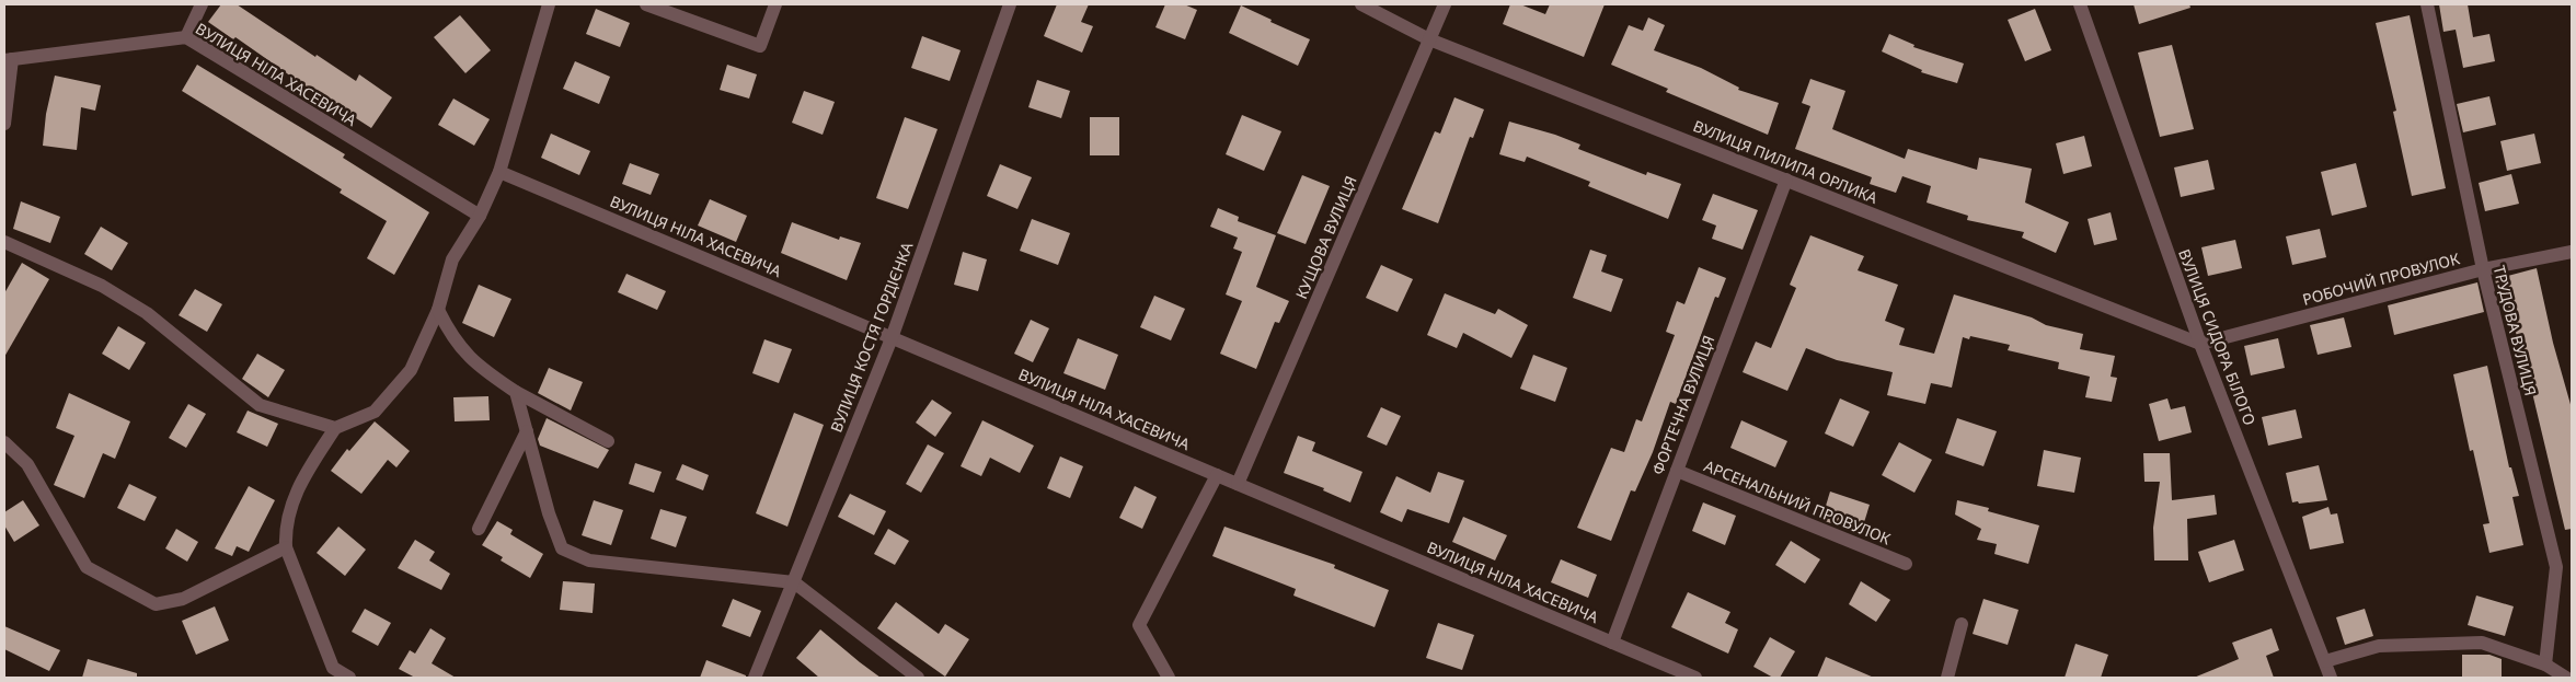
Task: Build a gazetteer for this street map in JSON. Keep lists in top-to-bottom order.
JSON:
{
  "streets": {
    "street": [
      "ВУЛИЦЯ НІЛА ХАСЕВИЧА",
      "ВУЛИЦЯ ПИЛИПА ОРЛИКА",
      "КУЩОВА ВУЛИЦЯ",
      "РОБОЧИЙ ПРОВУЛОК",
      "ТРУДОВА ВУЛИЦЯ",
      "ВУЛИЦЯ КОСТЯ ГОРДІЄНКА",
      "ВУЛИЦЯ СИДОРА БІЛОГО",
      "ФОРТЕЧНА ВУЛИЦЯ",
      "АРСЕНАЛЬНИЙ ПРОВУЛОК"
    ]
  },
  "crossings": [
    ["ВУЛИЦЯ НІЛА ХАСЕВИЧА", "КУЩОВА ВУЛИЦЯ"],
    ["ВУЛИЦЯ НІЛА ХАСЕВИЧА", "ВУЛИЦЯ КОСТЯ ГОРДІЄНКА"],
    ["ВУЛИЦЯ НІЛА ХАСЕВИЧА", "ФОРТЕЧНА ВУЛИЦЯ"],
    ["ВУЛИЦЯ ПИЛИПА ОРЛИКА", "КУЩОВА ВУЛИЦЯ"],
    ["ВУЛИЦЯ ПИЛИПА ОРЛИКА", "РОБОЧИЙ ПРОВУЛОК"],
    ["ВУЛИЦЯ ПИЛИПА ОРЛИКА", "ВУЛИЦЯ СИДОРА БІЛОГО"],
    ["ВУЛИЦЯ ПИЛИПА ОРЛИКА", "ФОРТЕЧНА ВУЛИЦЯ"],
    ["РОБОЧИЙ ПРОВУЛОК", "ТРУДОВА ВУЛИЦЯ"],
    ["РОБОЧИЙ ПРОВУЛОК", "ВУЛИЦЯ СИДОРА БІЛОГО"],
    ["ФОРТЕЧНА ВУЛИЦЯ", "АРСЕНАЛЬНИЙ ПРОВУЛОК"]
  ]
}
